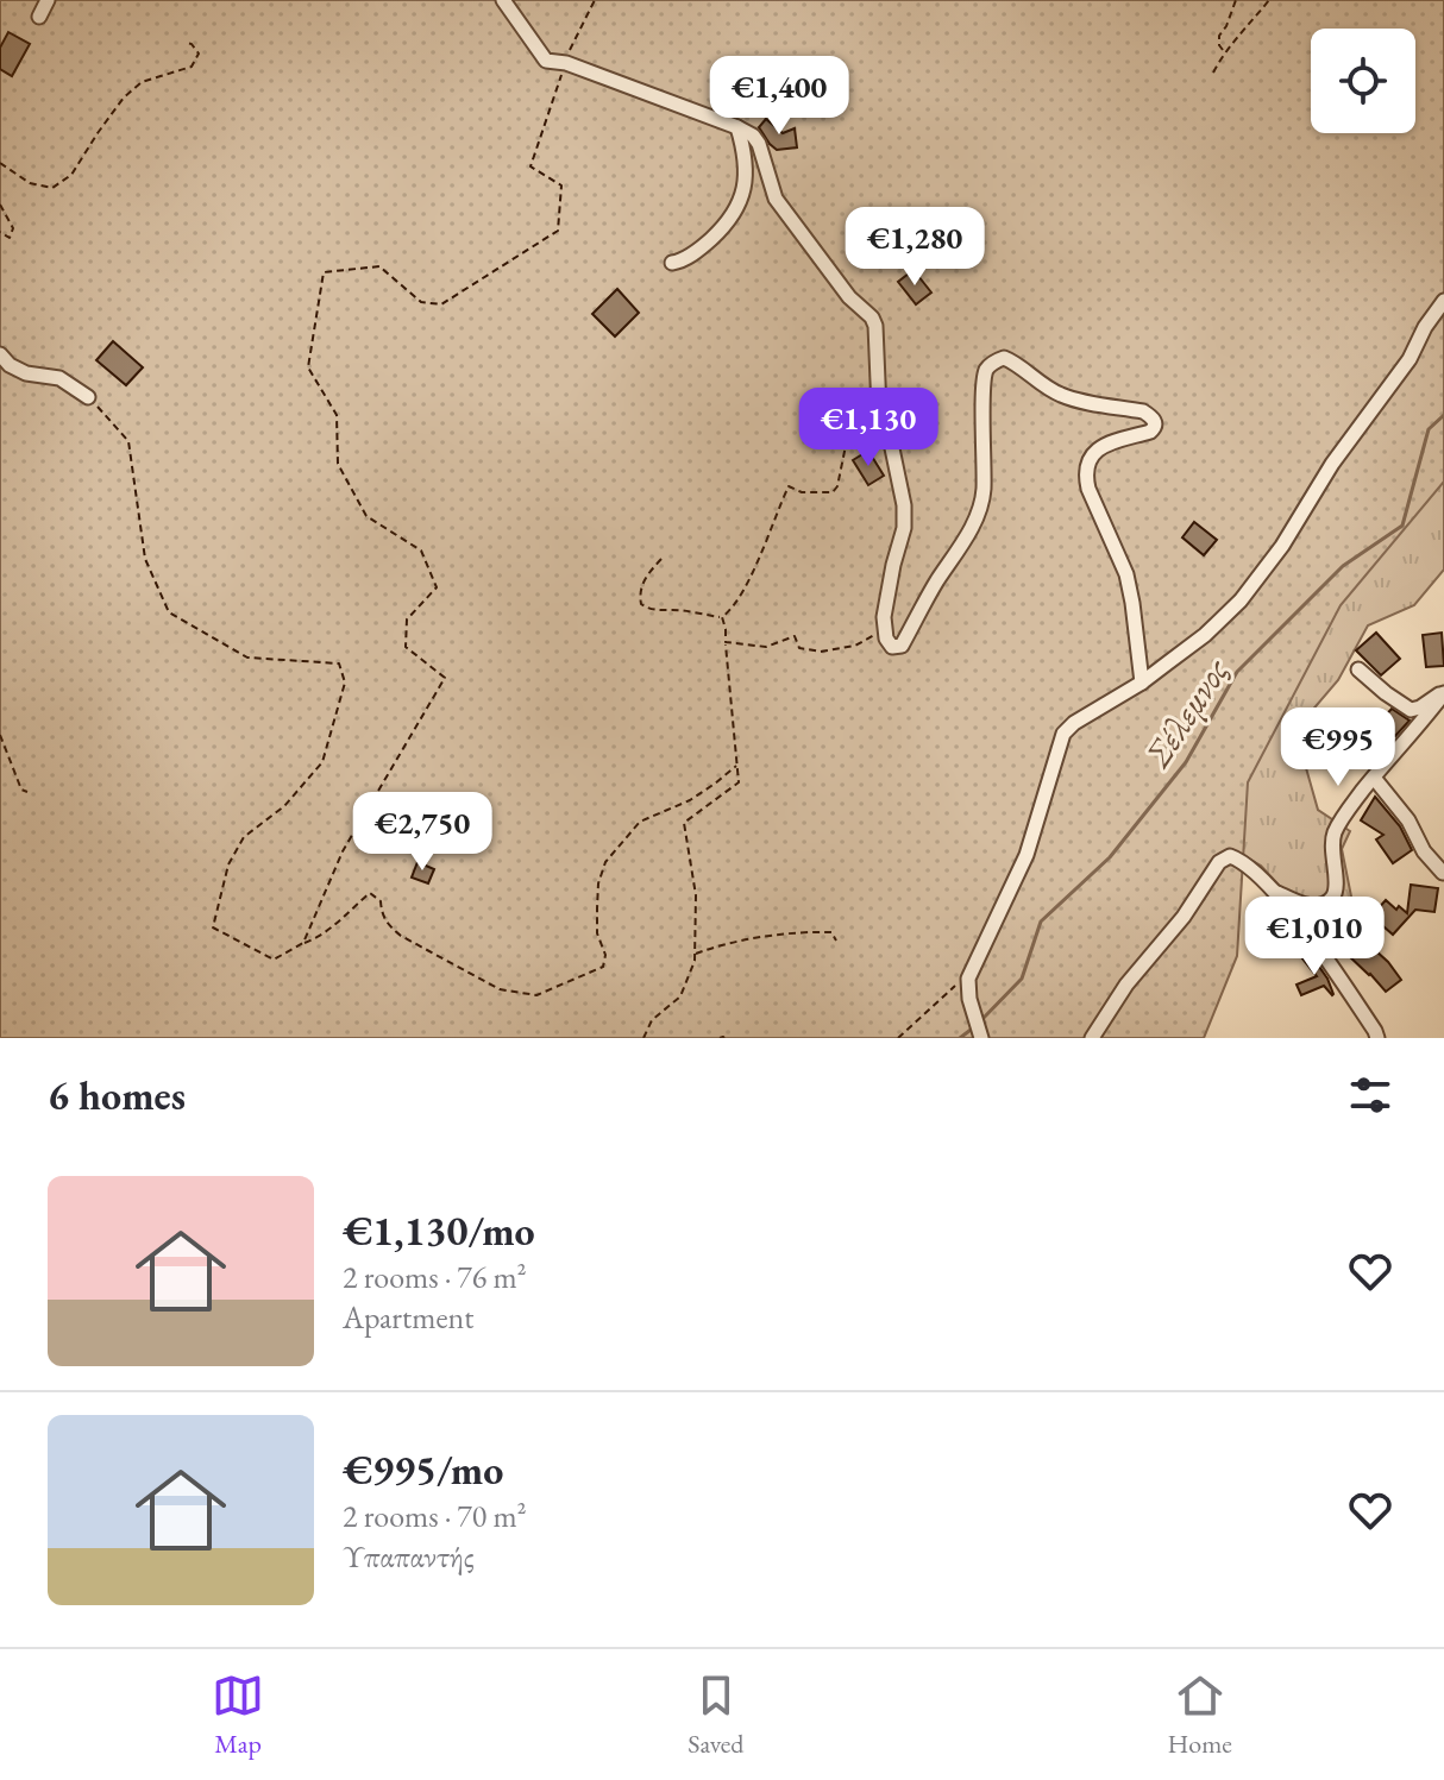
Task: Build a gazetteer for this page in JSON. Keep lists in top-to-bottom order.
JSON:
{
  "water": ["Σέλεμνος"],
  "page": {
    "price": [
      "€1,400",
      "€1,280",
      "€1,130",
      "€995",
      "€2,750",
      "€1,010"
    ],
    "heading": "6 homes",
    "list": [
      {
        "name": "€1,130/mo",
        "note": "2 rooms · 76 m² · Apartment"
      },
      {
        "name": "€995/mo",
        "note": "2 rooms · 70 m² · Υπαπαντής"
      }
    ],
    "tabs": ["Map", "Saved", "Home"]
  }
}
